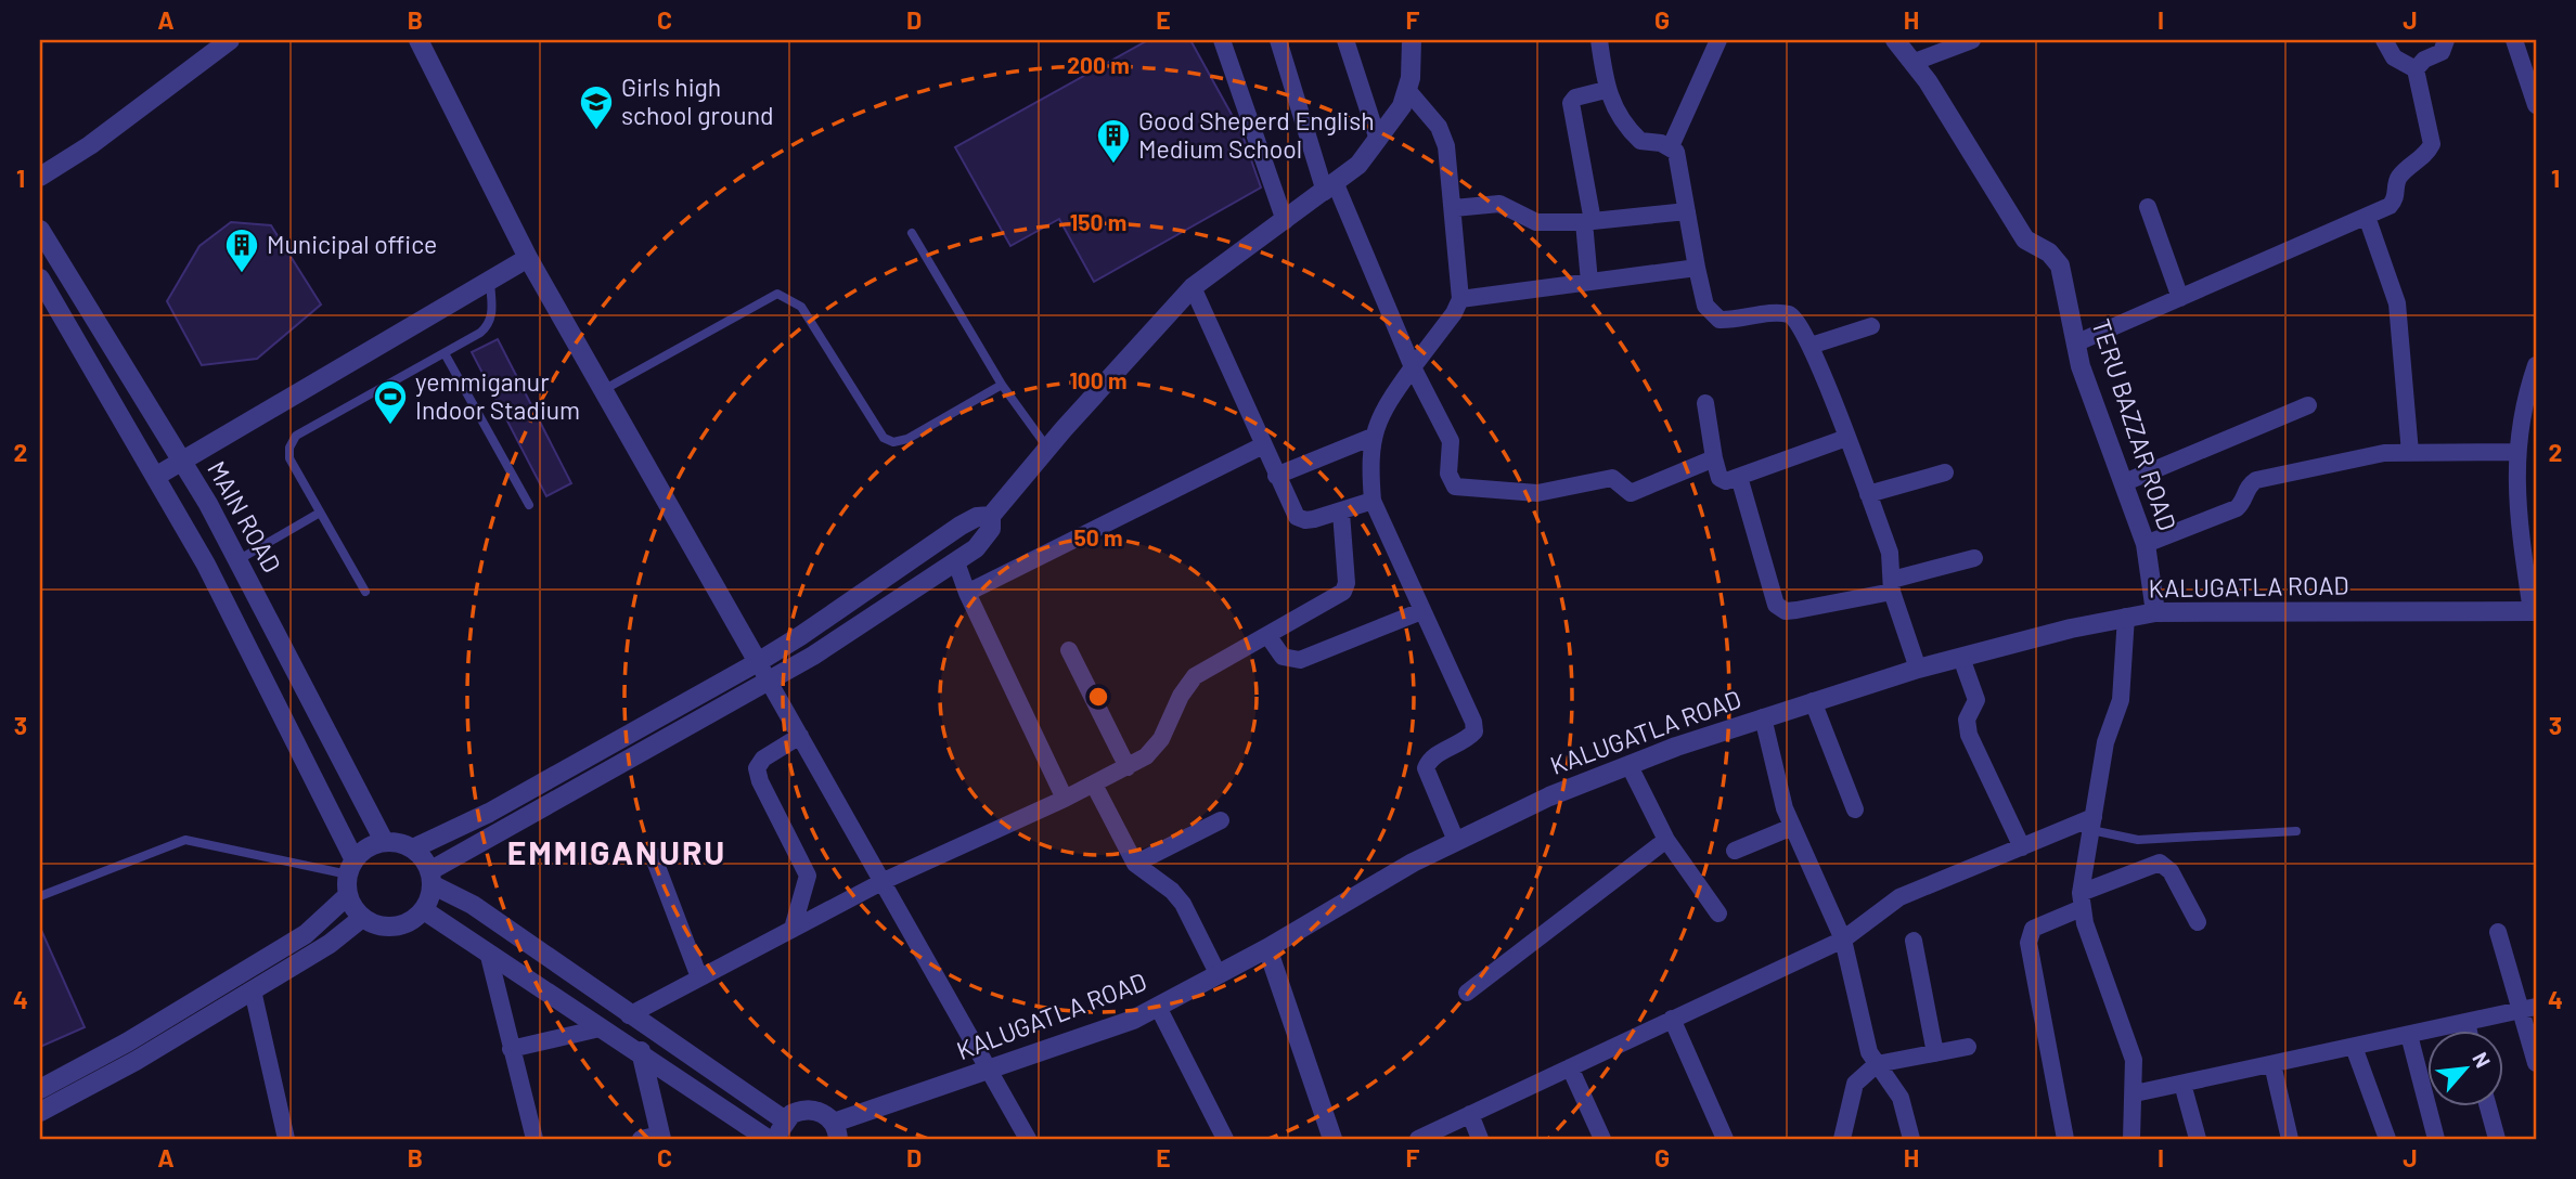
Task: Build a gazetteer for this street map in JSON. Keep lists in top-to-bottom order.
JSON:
{
  "streets": {
    "street": ["TERU BAZZAR ROAD", "MAIN ROAD", "KALUGATLA ROAD"]
  },
  "crossings": [
    ["TERU BAZZAR ROAD", "KALUGATLA ROAD"],
    ["MAIN ROAD", "KALUGATLA ROAD"]
  ],
  "districts": ["EMMIGANURU"],
  "places": {
    "school or university": ["Girls high school ground"],
    "building": ["Good Sheperd English Medium School", "Municipal office"],
    "sports": ["yemmiganur Indoor Stadium"]
  },
  "north": "top right",
  "grid": {
    "columns": [
      "A",
      "B",
      "C",
      "D",
      "E",
      "F",
      "G",
      "H",
      "I",
      "J"
    ],
    "rows": [
      "1",
      "2",
      "3",
      "4"
    ]
  },
  "rings": [
    "200 m",
    "150 m",
    "100 m",
    "50 m"
  ]
}
